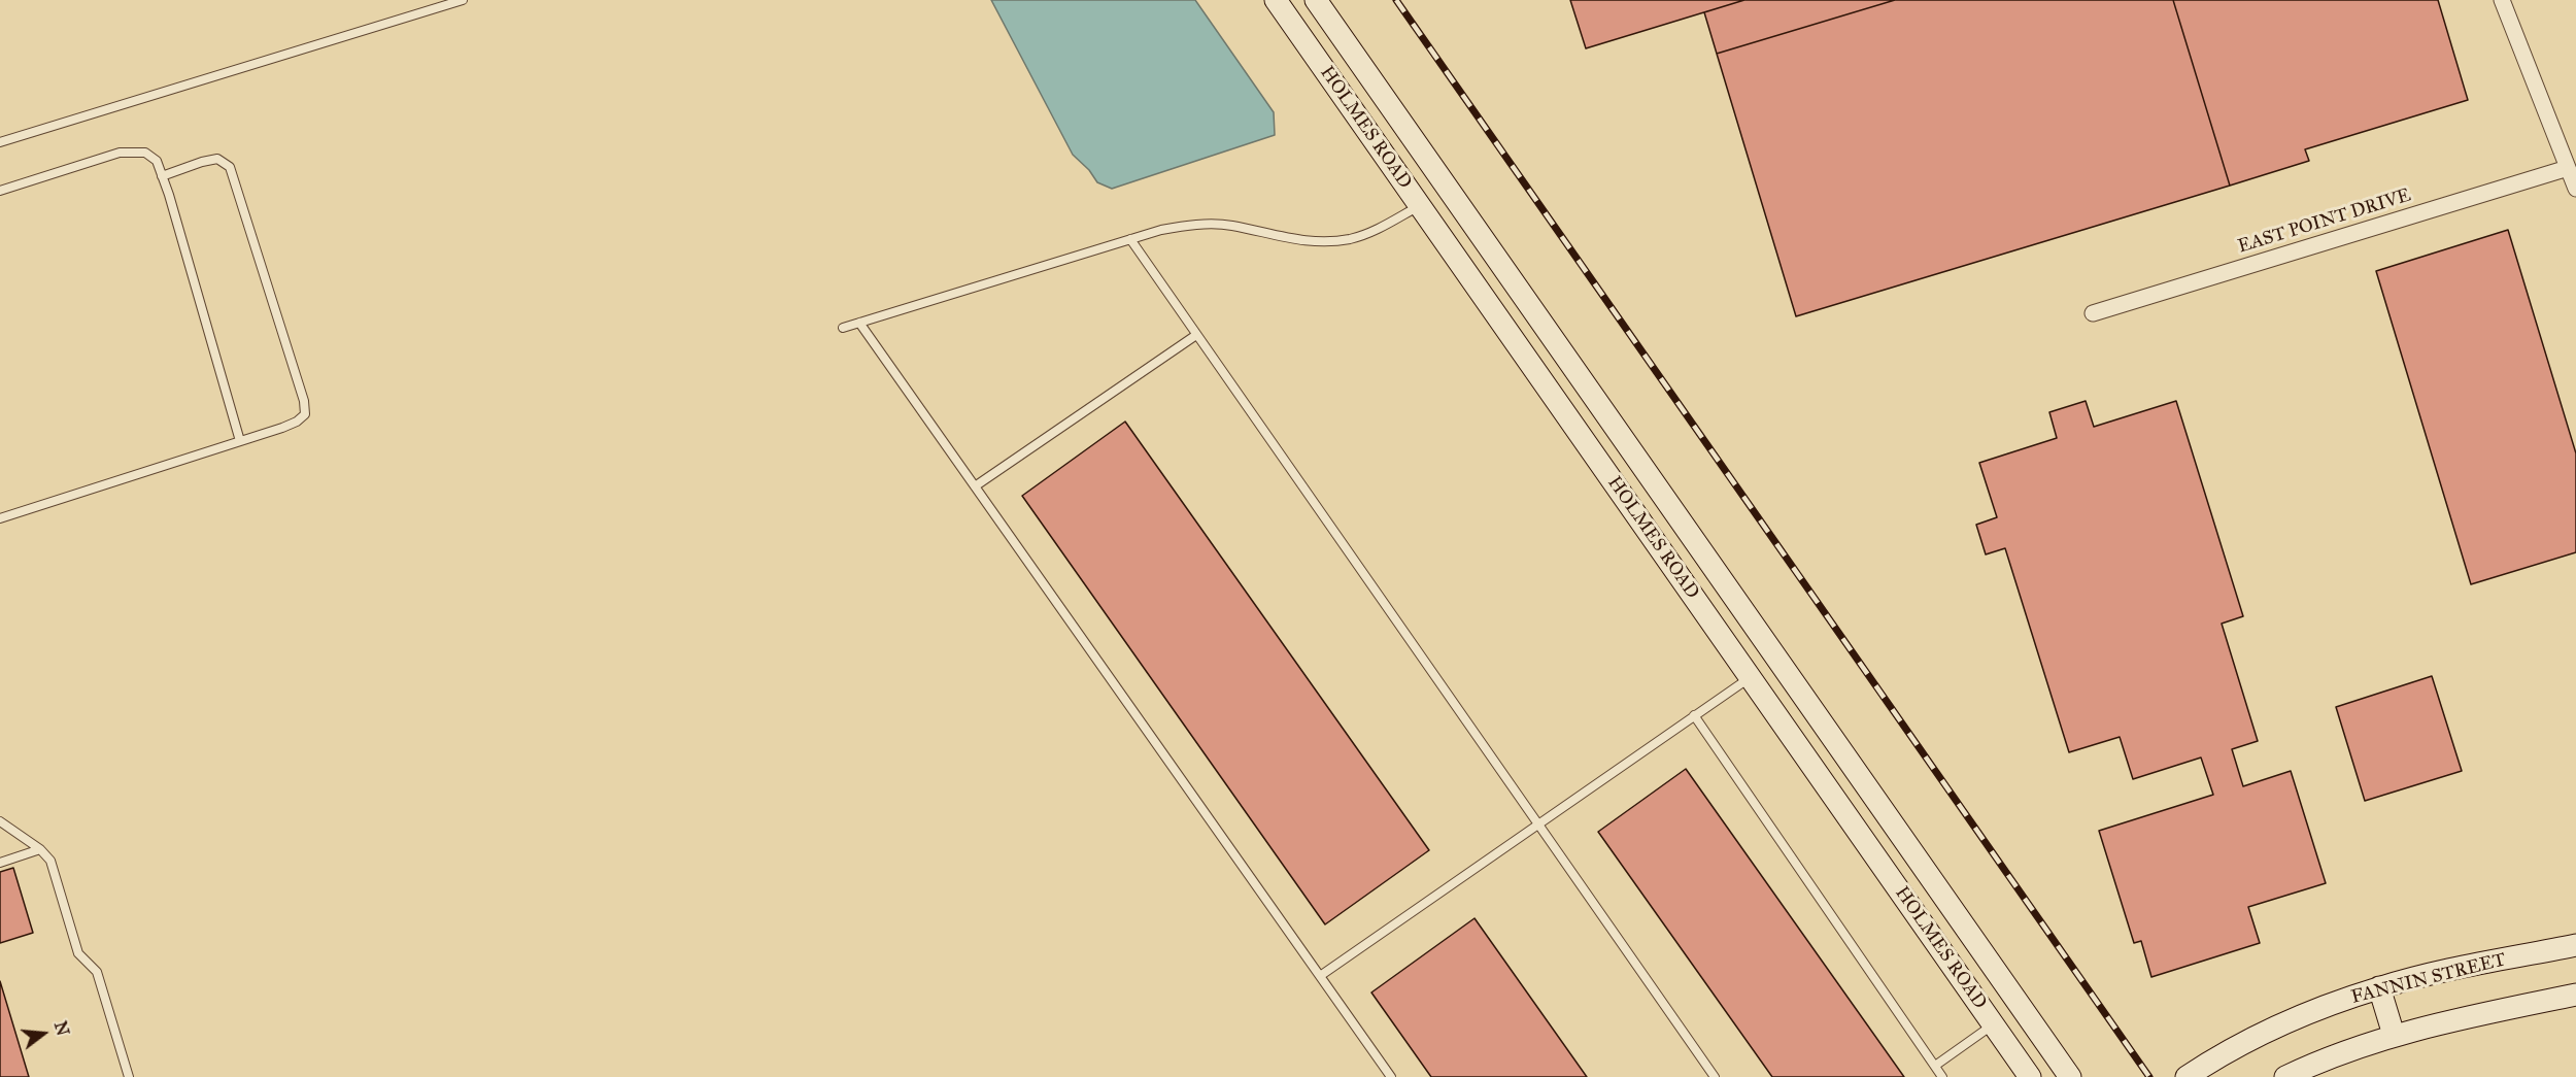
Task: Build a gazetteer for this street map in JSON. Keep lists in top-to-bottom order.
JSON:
{
  "streets": {
    "main road": ["HOLMES ROAD", "FANNIN STREET"],
    "street": ["EAST POINT DRIVE"]
  },
  "north": "right"
}
